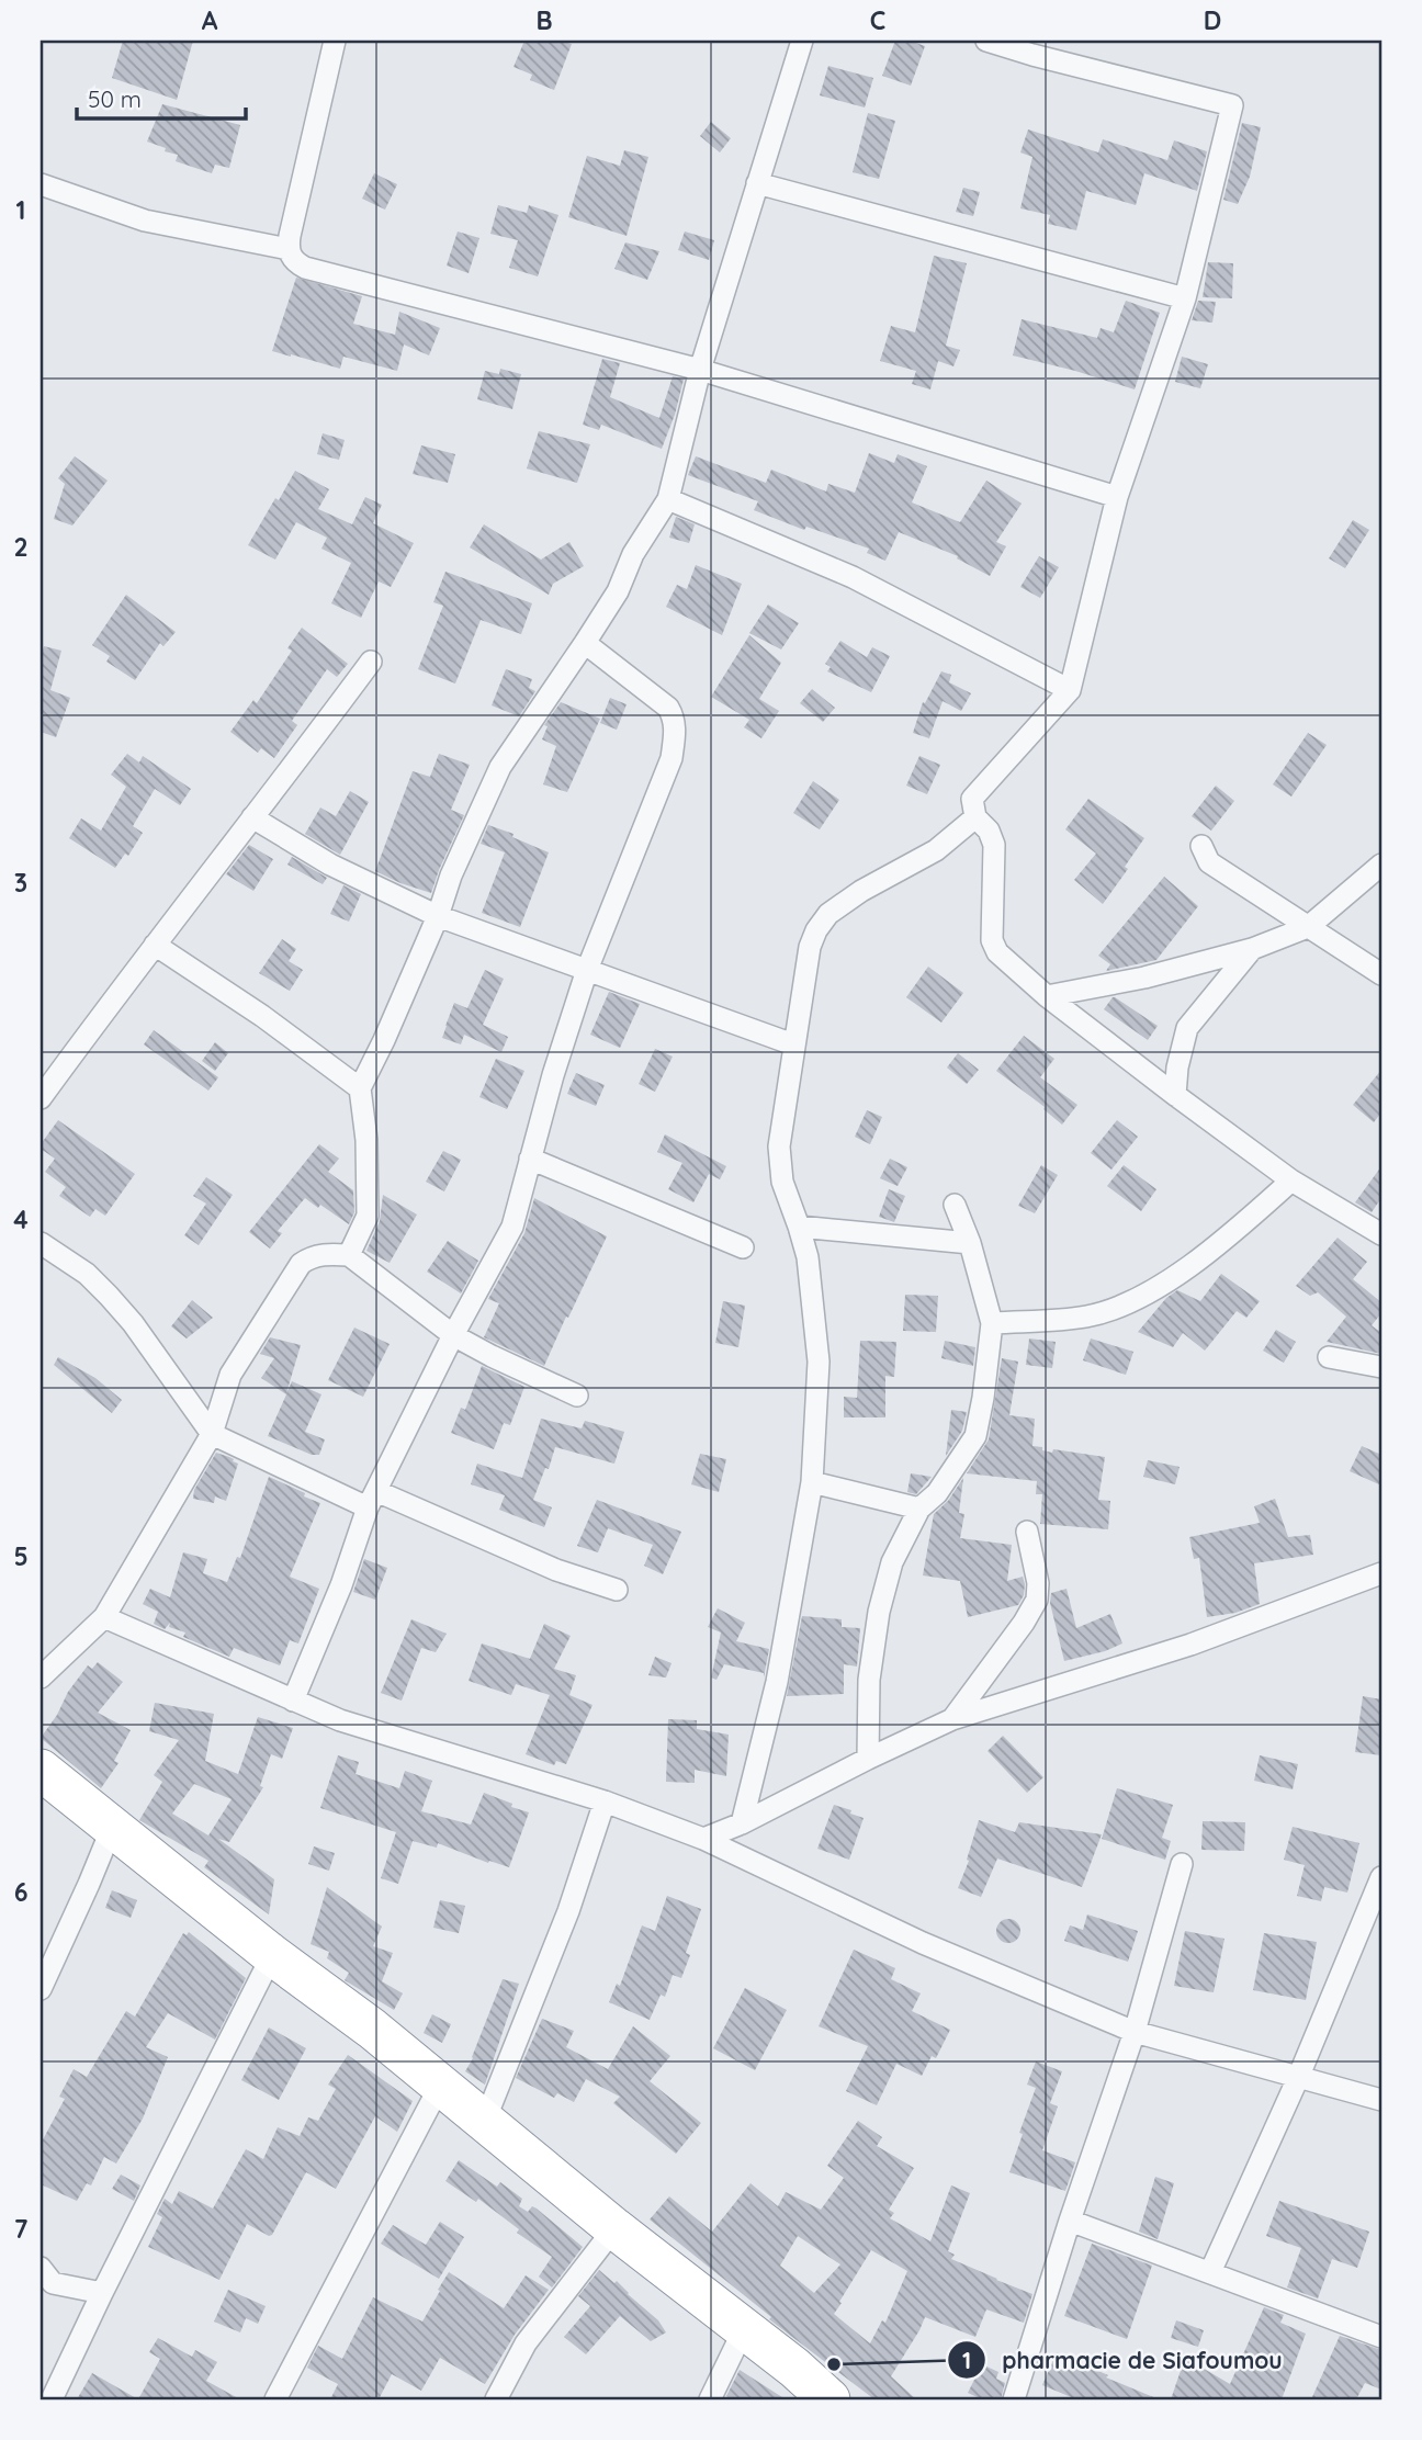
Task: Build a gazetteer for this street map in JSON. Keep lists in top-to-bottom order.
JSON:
{
  "places": ["pharmacie de Siafoumou"],
  "scale_bar": "50 m",
  "grid": {
    "columns": [
      "A",
      "B",
      "C",
      "D"
    ],
    "rows": [
      "1",
      "2",
      "3",
      "4",
      "5",
      "6",
      "7"
    ]
  }
}
